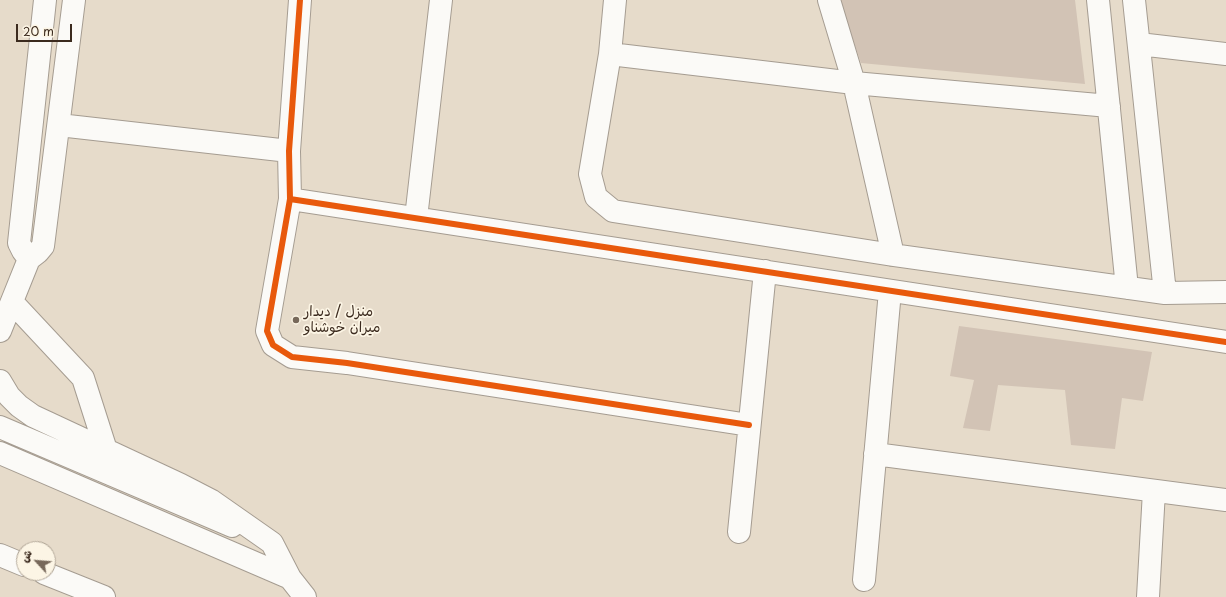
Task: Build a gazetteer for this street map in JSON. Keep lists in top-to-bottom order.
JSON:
{
  "places": ["منزل / ديدار ميران خوشناو"],
  "scale_bar": "20 m",
  "north": "top left"
}
